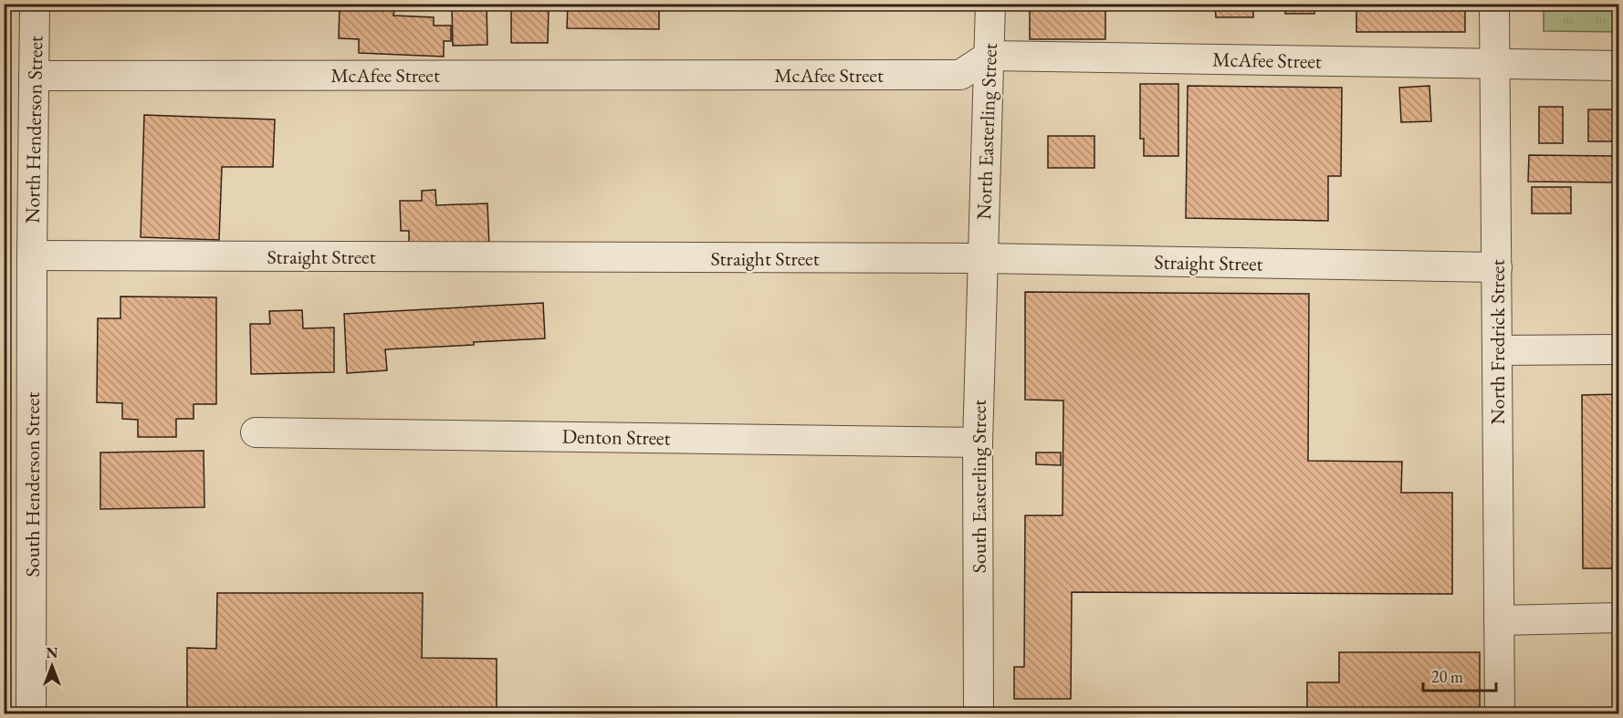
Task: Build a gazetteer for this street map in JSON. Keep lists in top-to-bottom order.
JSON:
{
  "streets": {
    "street": [
      "McAfee Street",
      "North Henderson Street",
      "North Easterling Street",
      "Straight Street",
      "North Fredrick Street",
      "Denton Street",
      "South Henderson Street",
      "South Easterling Street"
    ]
  },
  "crossings": [
    ["McAfee Street", "North Henderson Street"],
    ["McAfee Street", "North Easterling Street"],
    ["McAfee Street", "North Fredrick Street"],
    ["North Henderson Street", "Straight Street"],
    ["North Henderson Street", "South Henderson Street"],
    ["North Easterling Street", "Straight Street"],
    ["North Easterling Street", "South Easterling Street"],
    ["Straight Street", "North Fredrick Street"],
    ["Straight Street", "South Henderson Street"],
    ["Straight Street", "South Easterling Street"],
    ["Denton Street", "South Easterling Street"]
  ],
  "scale_bar": "20 m",
  "north": "top"
}
